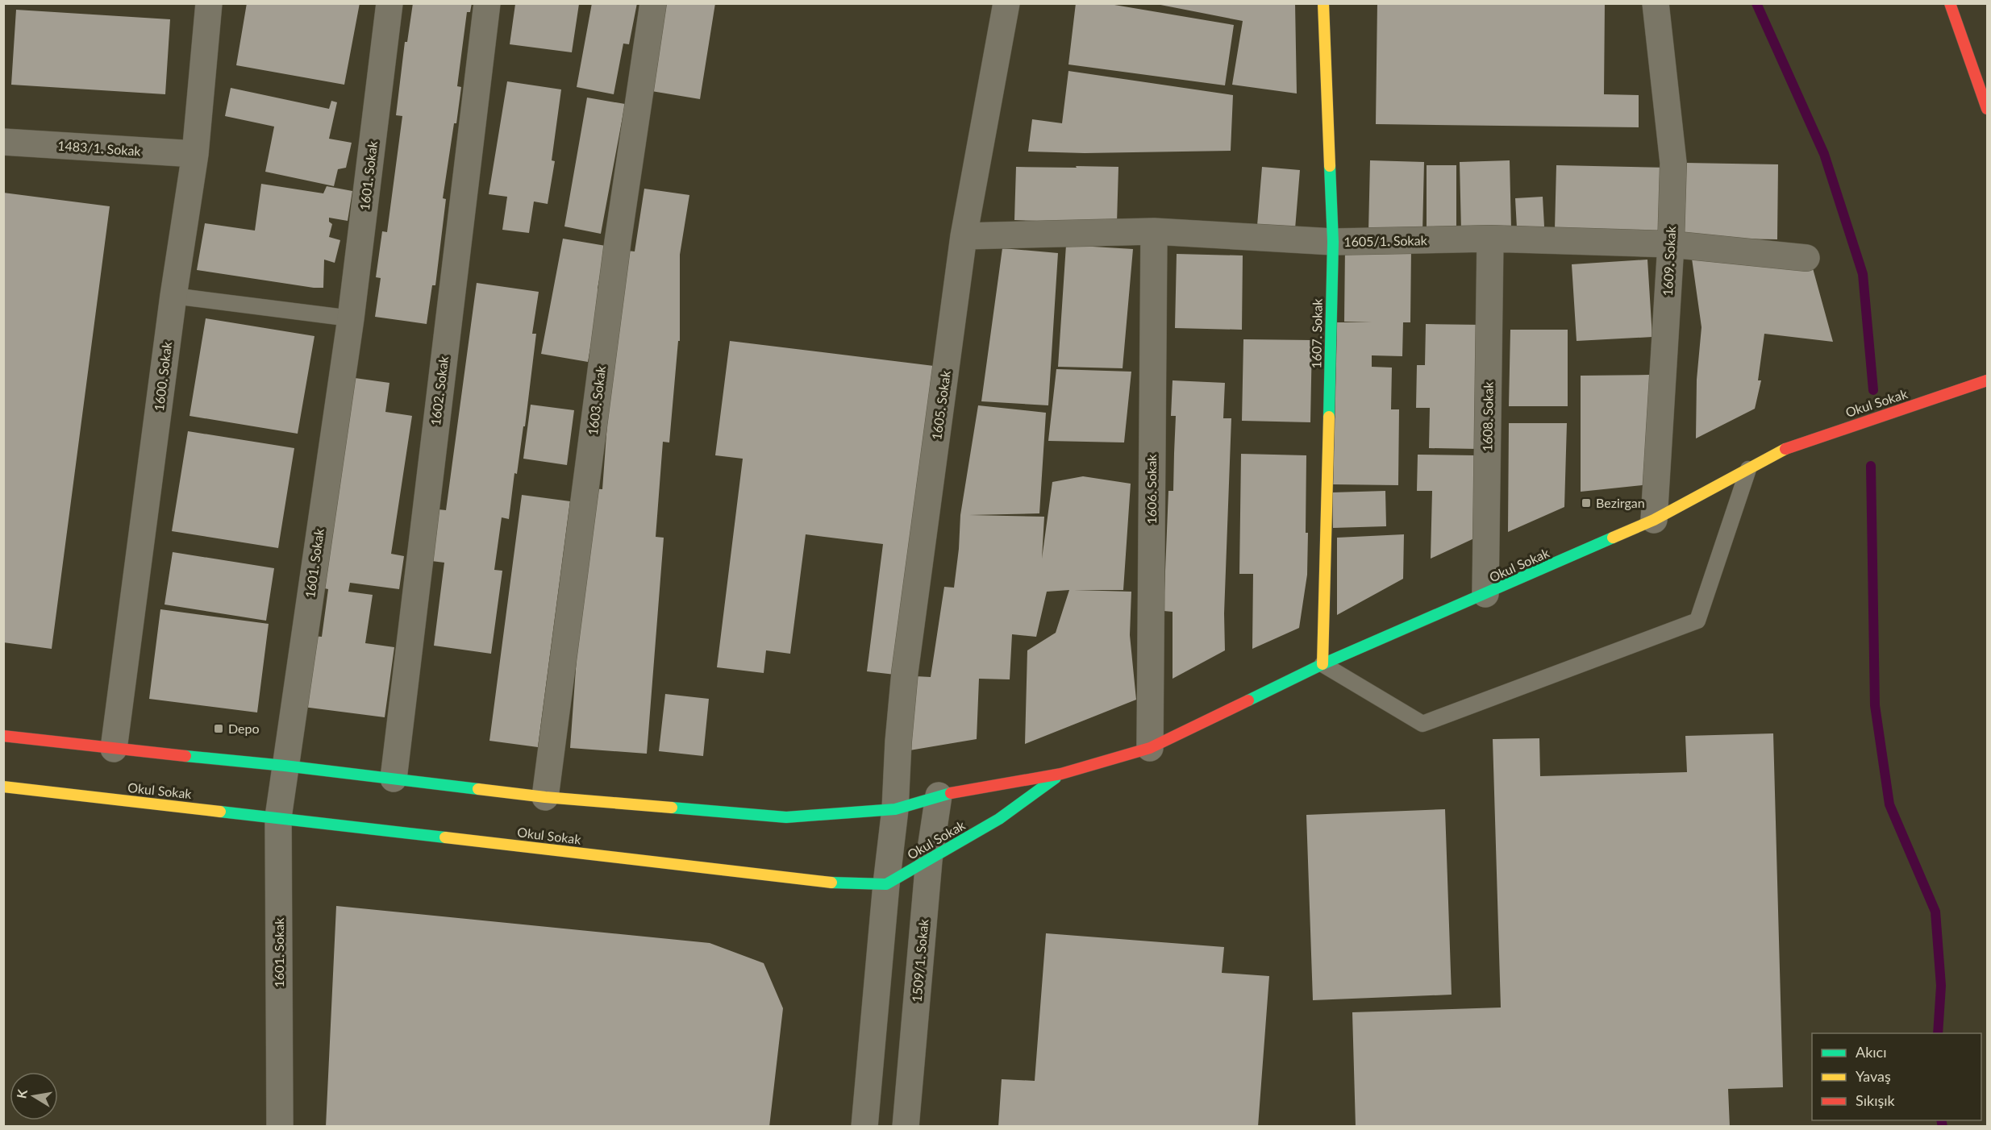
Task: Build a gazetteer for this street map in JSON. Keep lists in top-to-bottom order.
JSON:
{
  "streets": {
    "main road": ["1607. Sokak", "Okul Sokak"],
    "street": [
      "1483/1. Sokak",
      "1601. Sokak",
      "1605/1. Sokak",
      "1609. Sokak",
      "1600. Sokak",
      "1602. Sokak",
      "1603. Sokak",
      "1605. Sokak",
      "1608. Sokak",
      "1606. Sokak",
      "1509/1. Sokak"
    ]
  },
  "crossings": [
    ["1483/1. Sokak", "1600. Sokak"],
    ["1601. Sokak", "Okul Sokak"],
    ["1605/1. Sokak", "1609. Sokak"],
    ["1605/1. Sokak", "1607. Sokak"],
    ["1605/1. Sokak", "1605. Sokak"],
    ["1605/1. Sokak", "1608. Sokak"],
    ["1605/1. Sokak", "1606. Sokak"],
    ["1609. Sokak", "Okul Sokak"],
    ["1607. Sokak", "Okul Sokak"],
    ["1600. Sokak", "Okul Sokak"],
    ["1602. Sokak", "Okul Sokak"],
    ["1603. Sokak", "Okul Sokak"],
    ["Okul Sokak", "1605. Sokak"],
    ["Okul Sokak", "1608. Sokak"],
    ["Okul Sokak", "1606. Sokak"],
    ["Okul Sokak", "1509/1. Sokak"]
  ],
  "places": {
    "transit": ["Bezirgan", "Depo"]
  },
  "legend": ["Akıcı", "Yavaş", "Sıkışık"],
  "north": "left"
}
